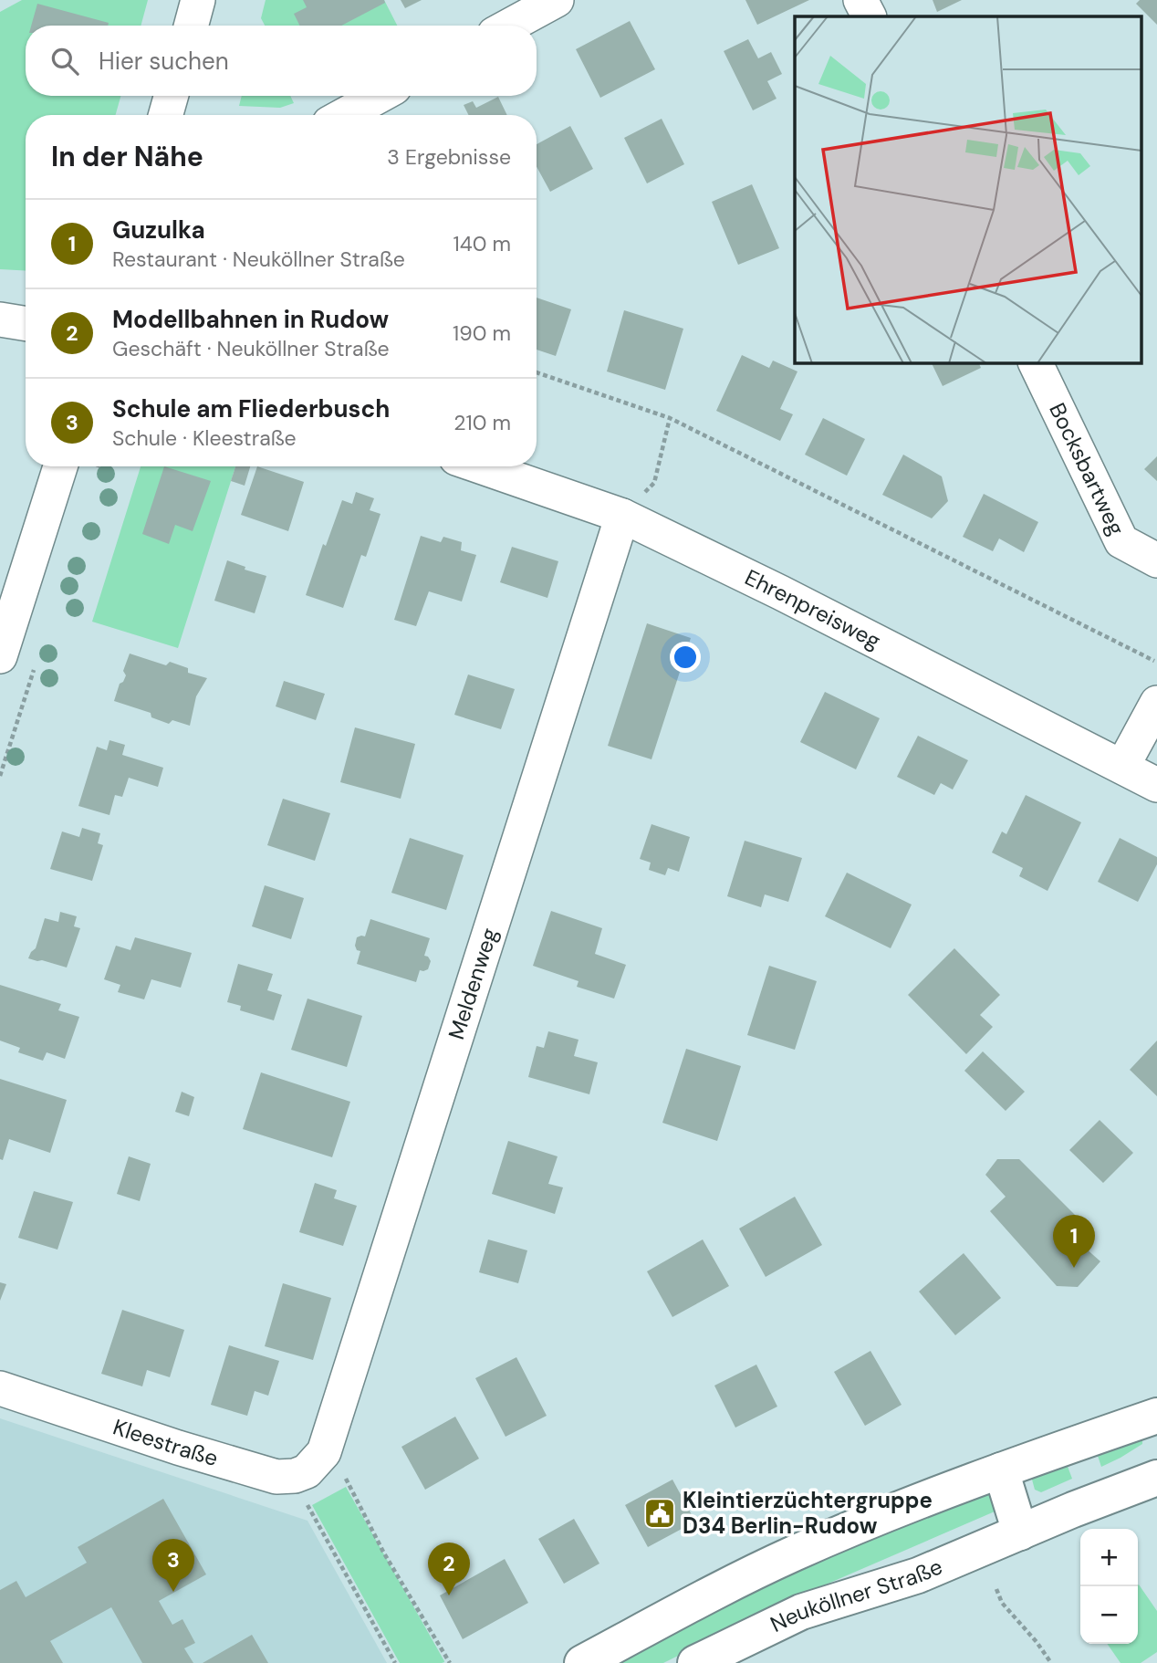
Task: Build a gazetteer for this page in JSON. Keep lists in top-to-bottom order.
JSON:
{
  "streets": {
    "main road": ["Neuköllner Straße"],
    "street": [
      "Bocksbartweg",
      "Ehrenpreisweg",
      "Meldenweg",
      "Kleestraße"
    ]
  },
  "crossings": [
    ["Ehrenpreisweg", "Meldenweg"],
    ["Meldenweg", "Kleestraße"]
  ],
  "places": {
    "public building": ["Kleintierzüchtergruppe D34 Berlin-Rudow"]
  },
  "page": {
    "search": "Hier suchen",
    "heading": ["In der Nähe", "3 Ergebnisse"],
    "list": [
      {
        "mark": "1",
        "name": "Guzulka",
        "note": "Restaurant · Neuköllner Straße",
        "value": "140 m"
      },
      {
        "mark": "2",
        "name": "Modellbahnen in Rudow",
        "note": "Geschäft · Neuköllner Straße",
        "value": "190 m"
      },
      {
        "mark": "3",
        "name": "Schule am Fliederbusch",
        "note": "Schule · Kleestraße",
        "value": "210 m"
      }
    ],
    "pins": ["1", "3", "2"],
    "map_buttons": ["+", "−"]
  }
}
